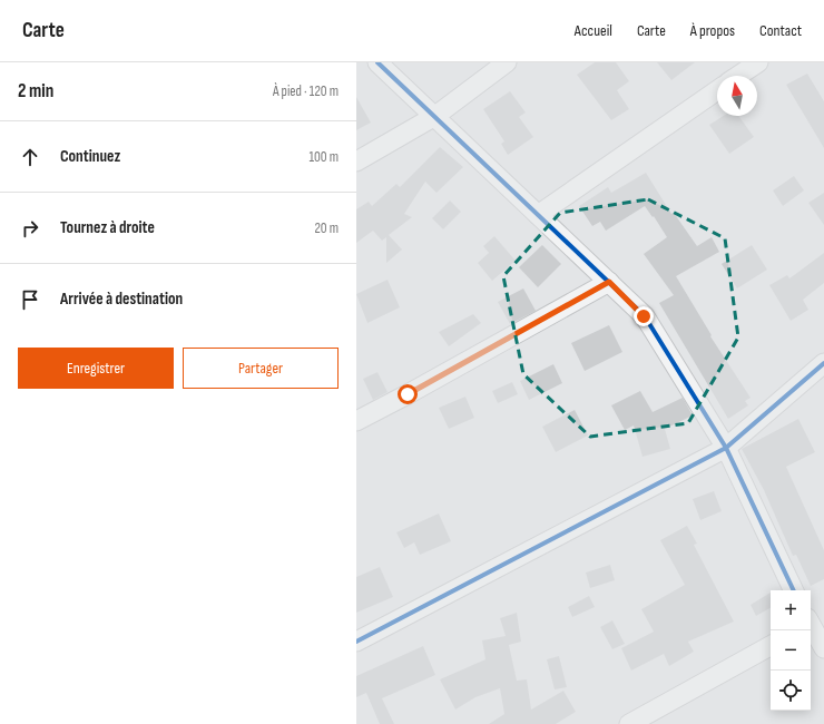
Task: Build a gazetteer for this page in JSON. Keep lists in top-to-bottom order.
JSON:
{
  "north": "top",
  "page": {
    "header": "Carte",
    "nav": [
      "Accueil",
      "Carte",
      "À propos",
      "Contact"
    ],
    "heading": ["2 min", "À pied · 120 m"],
    "list": [
      ["Continuez", "100 m"],
      ["Tournez à droite", "20 m"],
      "Arrivée à destination"
    ],
    "buttons": ["Enregistrer", "Partager"],
    "map_buttons": ["+", "−"]
  }
}
